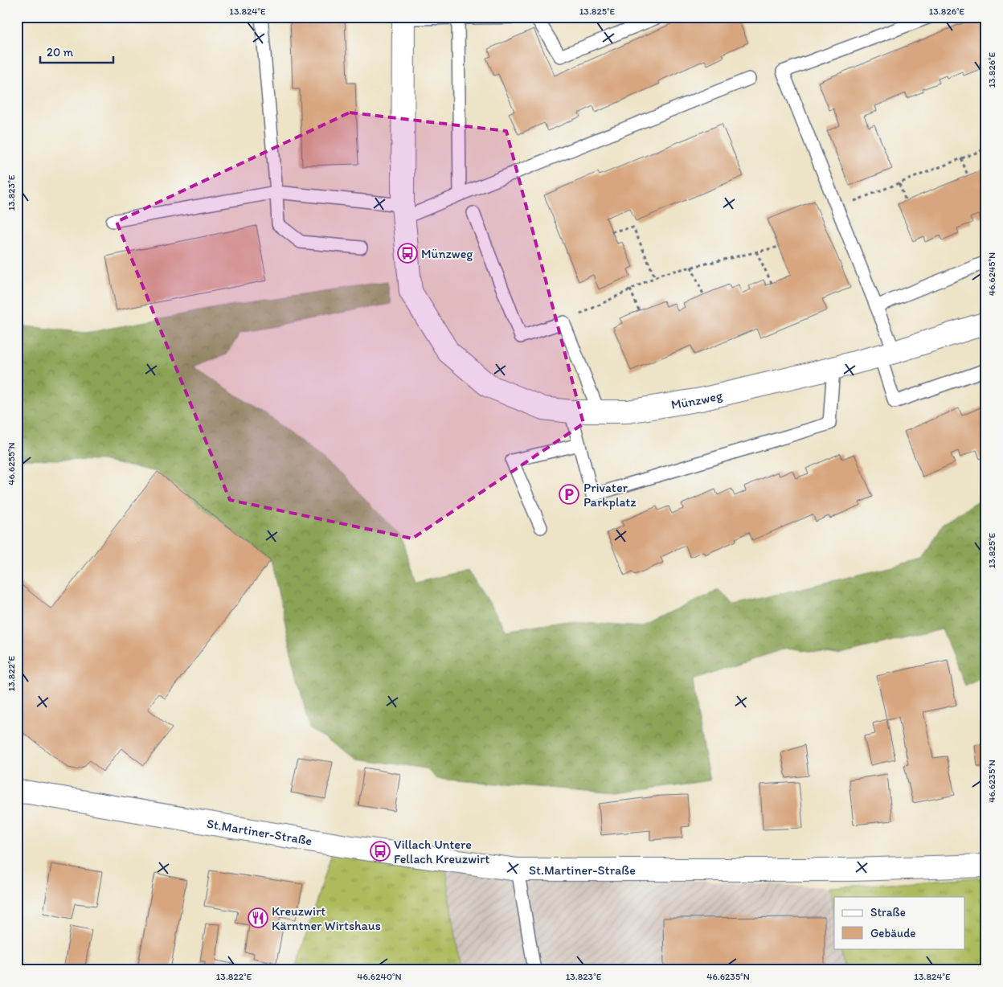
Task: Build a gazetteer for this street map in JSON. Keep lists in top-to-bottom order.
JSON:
{
  "streets": {
    "street": ["Münzweg", "St.Martiner-Straße"]
  },
  "places": {
    "bus stop": ["Münzweg", "Villach Untere Fellach Kreuzwirt"],
    "parking": ["Privater Parkplatz"],
    "restaurant": ["Kreuzwirt Kärntner Wirtshaus"]
  },
  "legend": ["Straße", "Gebäude"],
  "scale_bar": "20 m",
  "coordinates": [
    "13.824°E",
    "13.825°E",
    "13.826°E",
    "13.823°E",
    "46.6245°N",
    "46.6255°N",
    "13.822°E",
    "46.6235°N",
    "46.6240°N"
  ]
}
